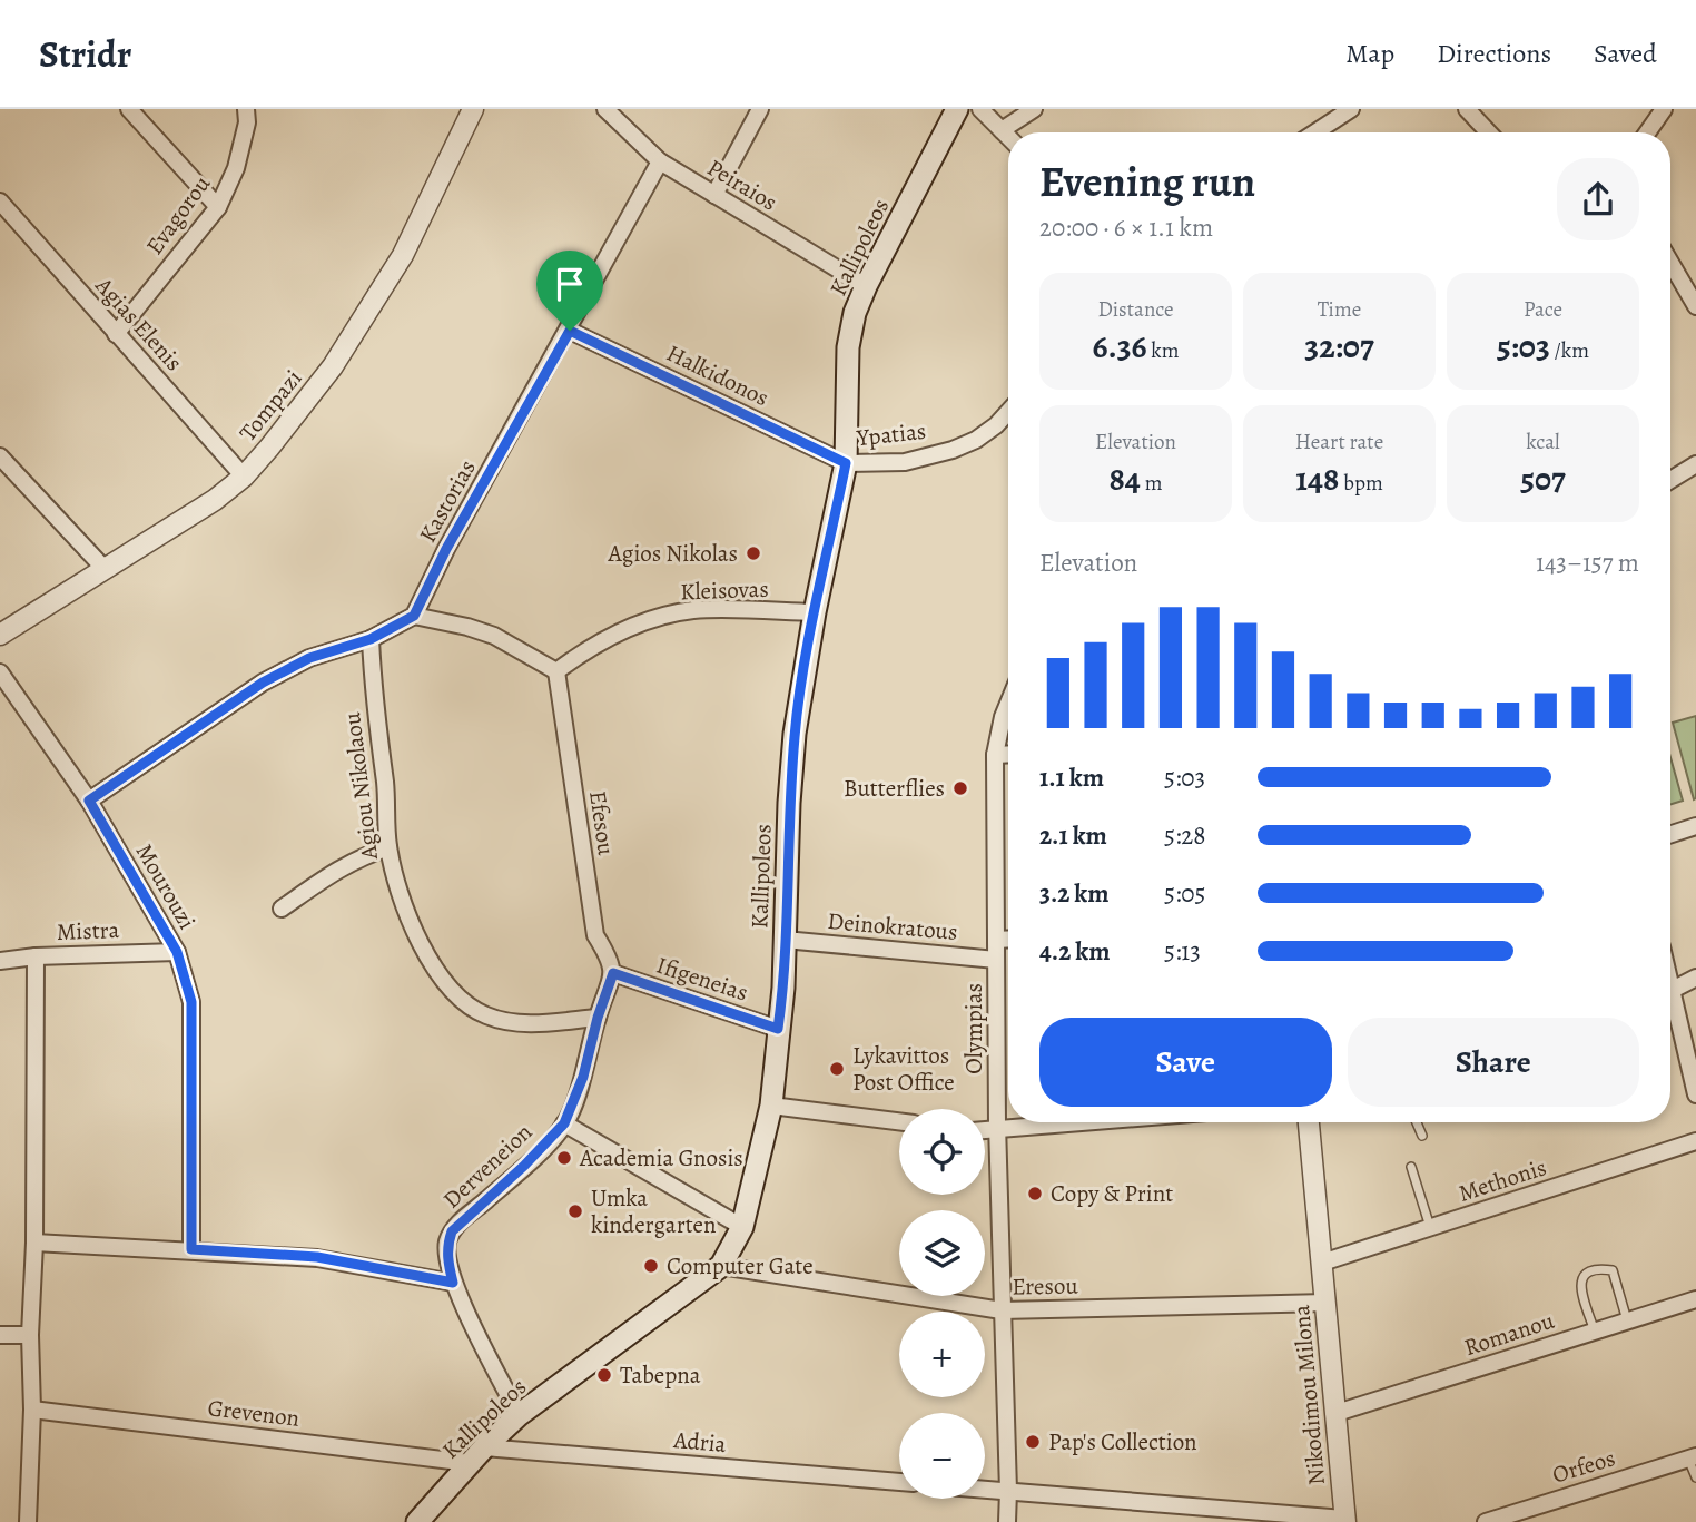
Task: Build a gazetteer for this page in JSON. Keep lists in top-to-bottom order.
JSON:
{
  "streets": {
    "main road": ["Kallipoleos"],
    "street": [
      "Peiraios",
      "Evagorou",
      "Agias Elenis",
      "Halkidonos",
      "Tompazi",
      "Ypatias",
      "Kastorias",
      "Kleisovas",
      "Agiou Nikolaou",
      "Efesou",
      "Mourouzi",
      "Deinokratous",
      "Mistra",
      "Ifigeneias",
      "Olympias",
      "Derveneion",
      "Methonis",
      "Eresou",
      "Romanou",
      "Nikodimou Milona",
      "Grevenon",
      "Adria",
      "Orfeos"
    ]
  },
  "crossings": [
    ["Peiraios", "Kallipoleos"],
    ["Peiraios", "Kastorias"],
    ["Evagorou", "Agias Elenis"],
    ["Kallipoleos", "Halkidonos"],
    ["Kallipoleos", "Ypatias"],
    ["Kallipoleos", "Kleisovas"],
    ["Kallipoleos", "Deinokratous"],
    ["Kallipoleos", "Ifigeneias"],
    ["Kallipoleos", "Derveneion"],
    ["Kallipoleos", "Eresou"],
    ["Kallipoleos", "Grevenon"],
    ["Kallipoleos", "Adria"],
    ["Agias Elenis", "Tompazi"],
    ["Halkidonos", "Ypatias"],
    ["Halkidonos", "Kastorias"],
    ["Kleisovas", "Efesou"],
    ["Efesou", "Ifigeneias"],
    ["Mourouzi", "Mistra"],
    ["Deinokratous", "Olympias"],
    ["Olympias", "Eresou"],
    ["Methonis", "Nikodimou Milona"],
    ["Eresou", "Nikodimou Milona"],
    ["Romanou", "Nikodimou Milona"],
    ["Grevenon", "Adria"]
  ],
  "places": [
    "Agios Nikolas",
    "Butterflies",
    "Lykavittos Post Office",
    "Academia Gnosis",
    "Copy & Print",
    "Umka kindergarten",
    "Computer Gate",
    "Tabepna",
    "Pap's Collection"
  ],
  "page": {
    "header": "Stridr",
    "nav": ["Map", "Directions", "Saved"],
    "heading": ["Evening run", "20:00 · 6 × 1.1 km"],
    "stats": [
      ["Distance", "6.36 km"],
      ["Time", "32:07"],
      ["Pace", "5:03 /km"],
      ["Elevation", "84 m"],
      ["Heart rate", "148 bpm"],
      ["kcal", "507"]
    ],
    "chart": ["Elevation", "143–157 m"],
    "list": [
      {
        "name": "1.1 km",
        "note": "5:03"
      },
      {
        "name": "2.1 km",
        "note": "5:28"
      },
      {
        "name": "3.2 km",
        "note": "5:05"
      },
      {
        "name": "4.2 km",
        "note": "5:13"
      }
    ],
    "buttons": ["Save", "Share"],
    "map_buttons": ["+", "−"]
  }
}
